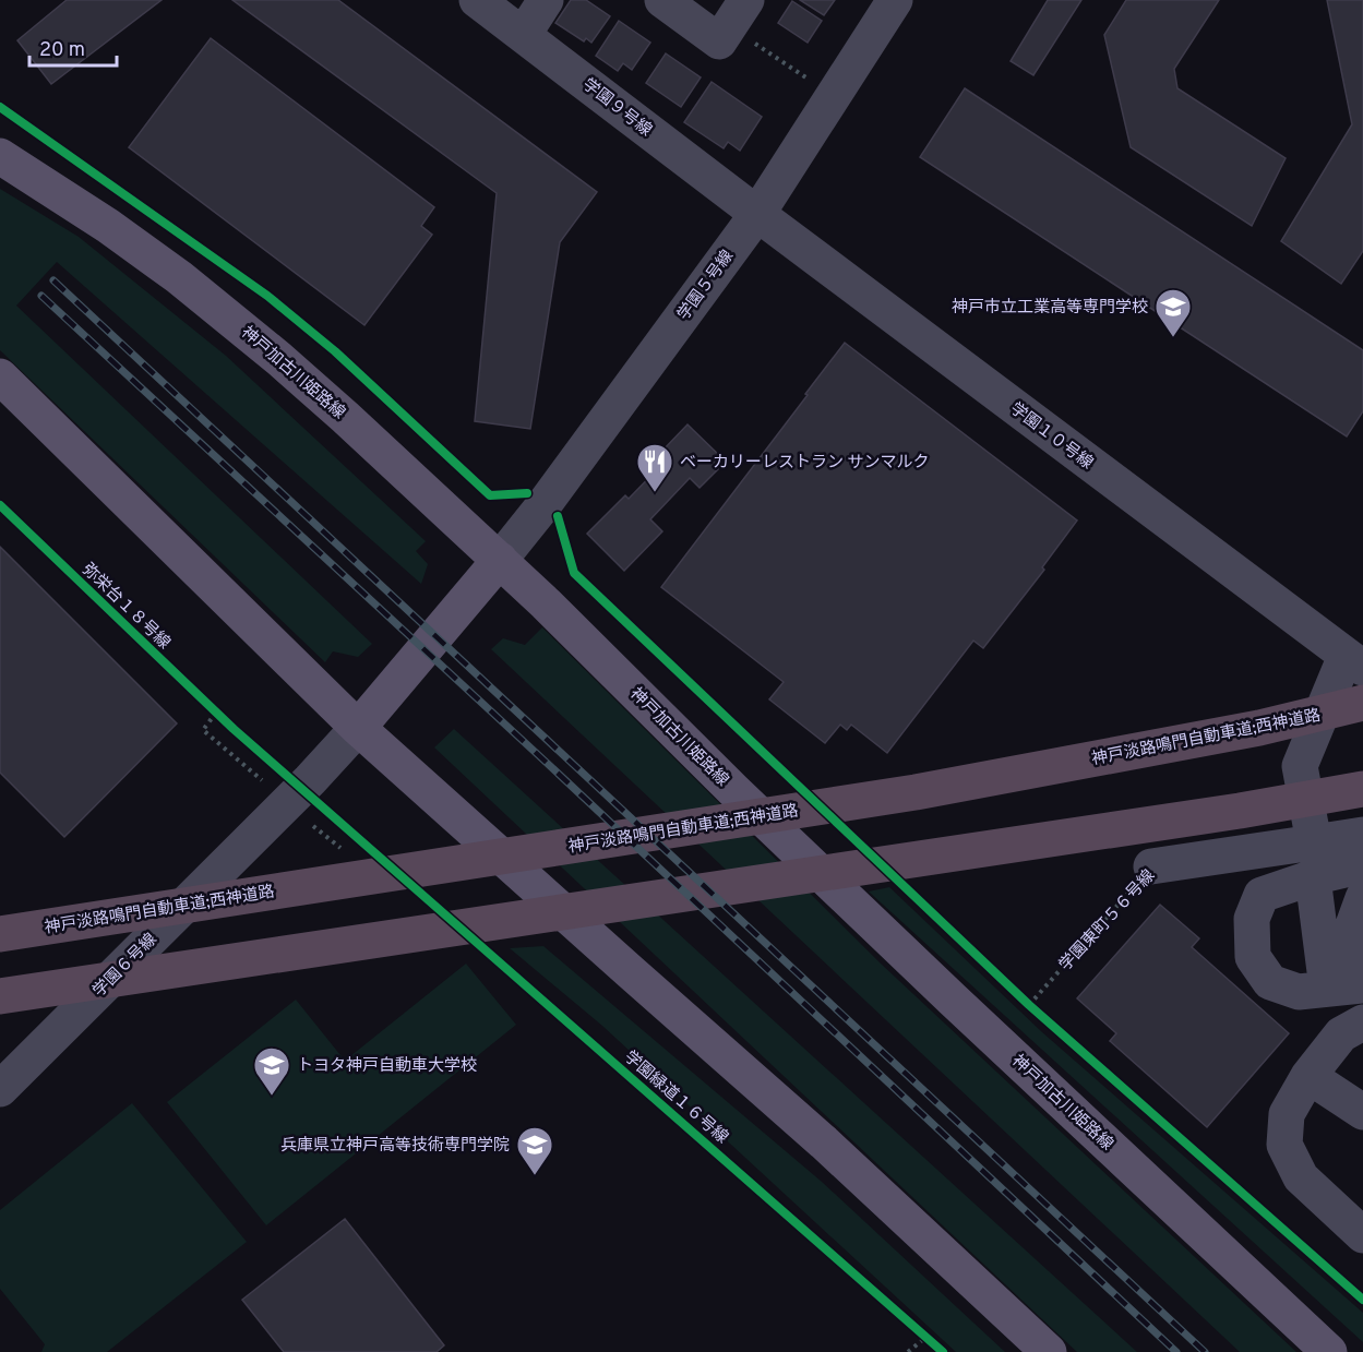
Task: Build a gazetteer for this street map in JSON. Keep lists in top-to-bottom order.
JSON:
{
  "streets": {
    "highway": ["神戸淡路鳴門自動車道;西神道路"],
    "main road": ["神戸加古川姫路線"],
    "street": [
      "学園９号線",
      "学園５号線",
      "学園１０号線",
      "学園東町５６号線",
      "学園６号線"
    ],
    "path": ["学園緑道１６号線"],
    "cycle path": ["弥栄台１８号線"]
  },
  "crossings": [
    ["学園９号線", "学園５号線"],
    ["学園９号線", "学園１０号線"],
    ["学園５号線", "神戸加古川姫路線"],
    ["学園５号線", "学園１０号線"],
    ["学園１０号線", "学園東町５６号線"]
  ],
  "places": {
    "school or university": ["神戸市立工業高等専門学校", "トヨタ神戸自動車大学校", "兵庫県立神戸高等技術専門学院"],
    "restaurant": ["ベーカリーレストラン サンマルク"]
  },
  "scale_bar": "20 m"
}
